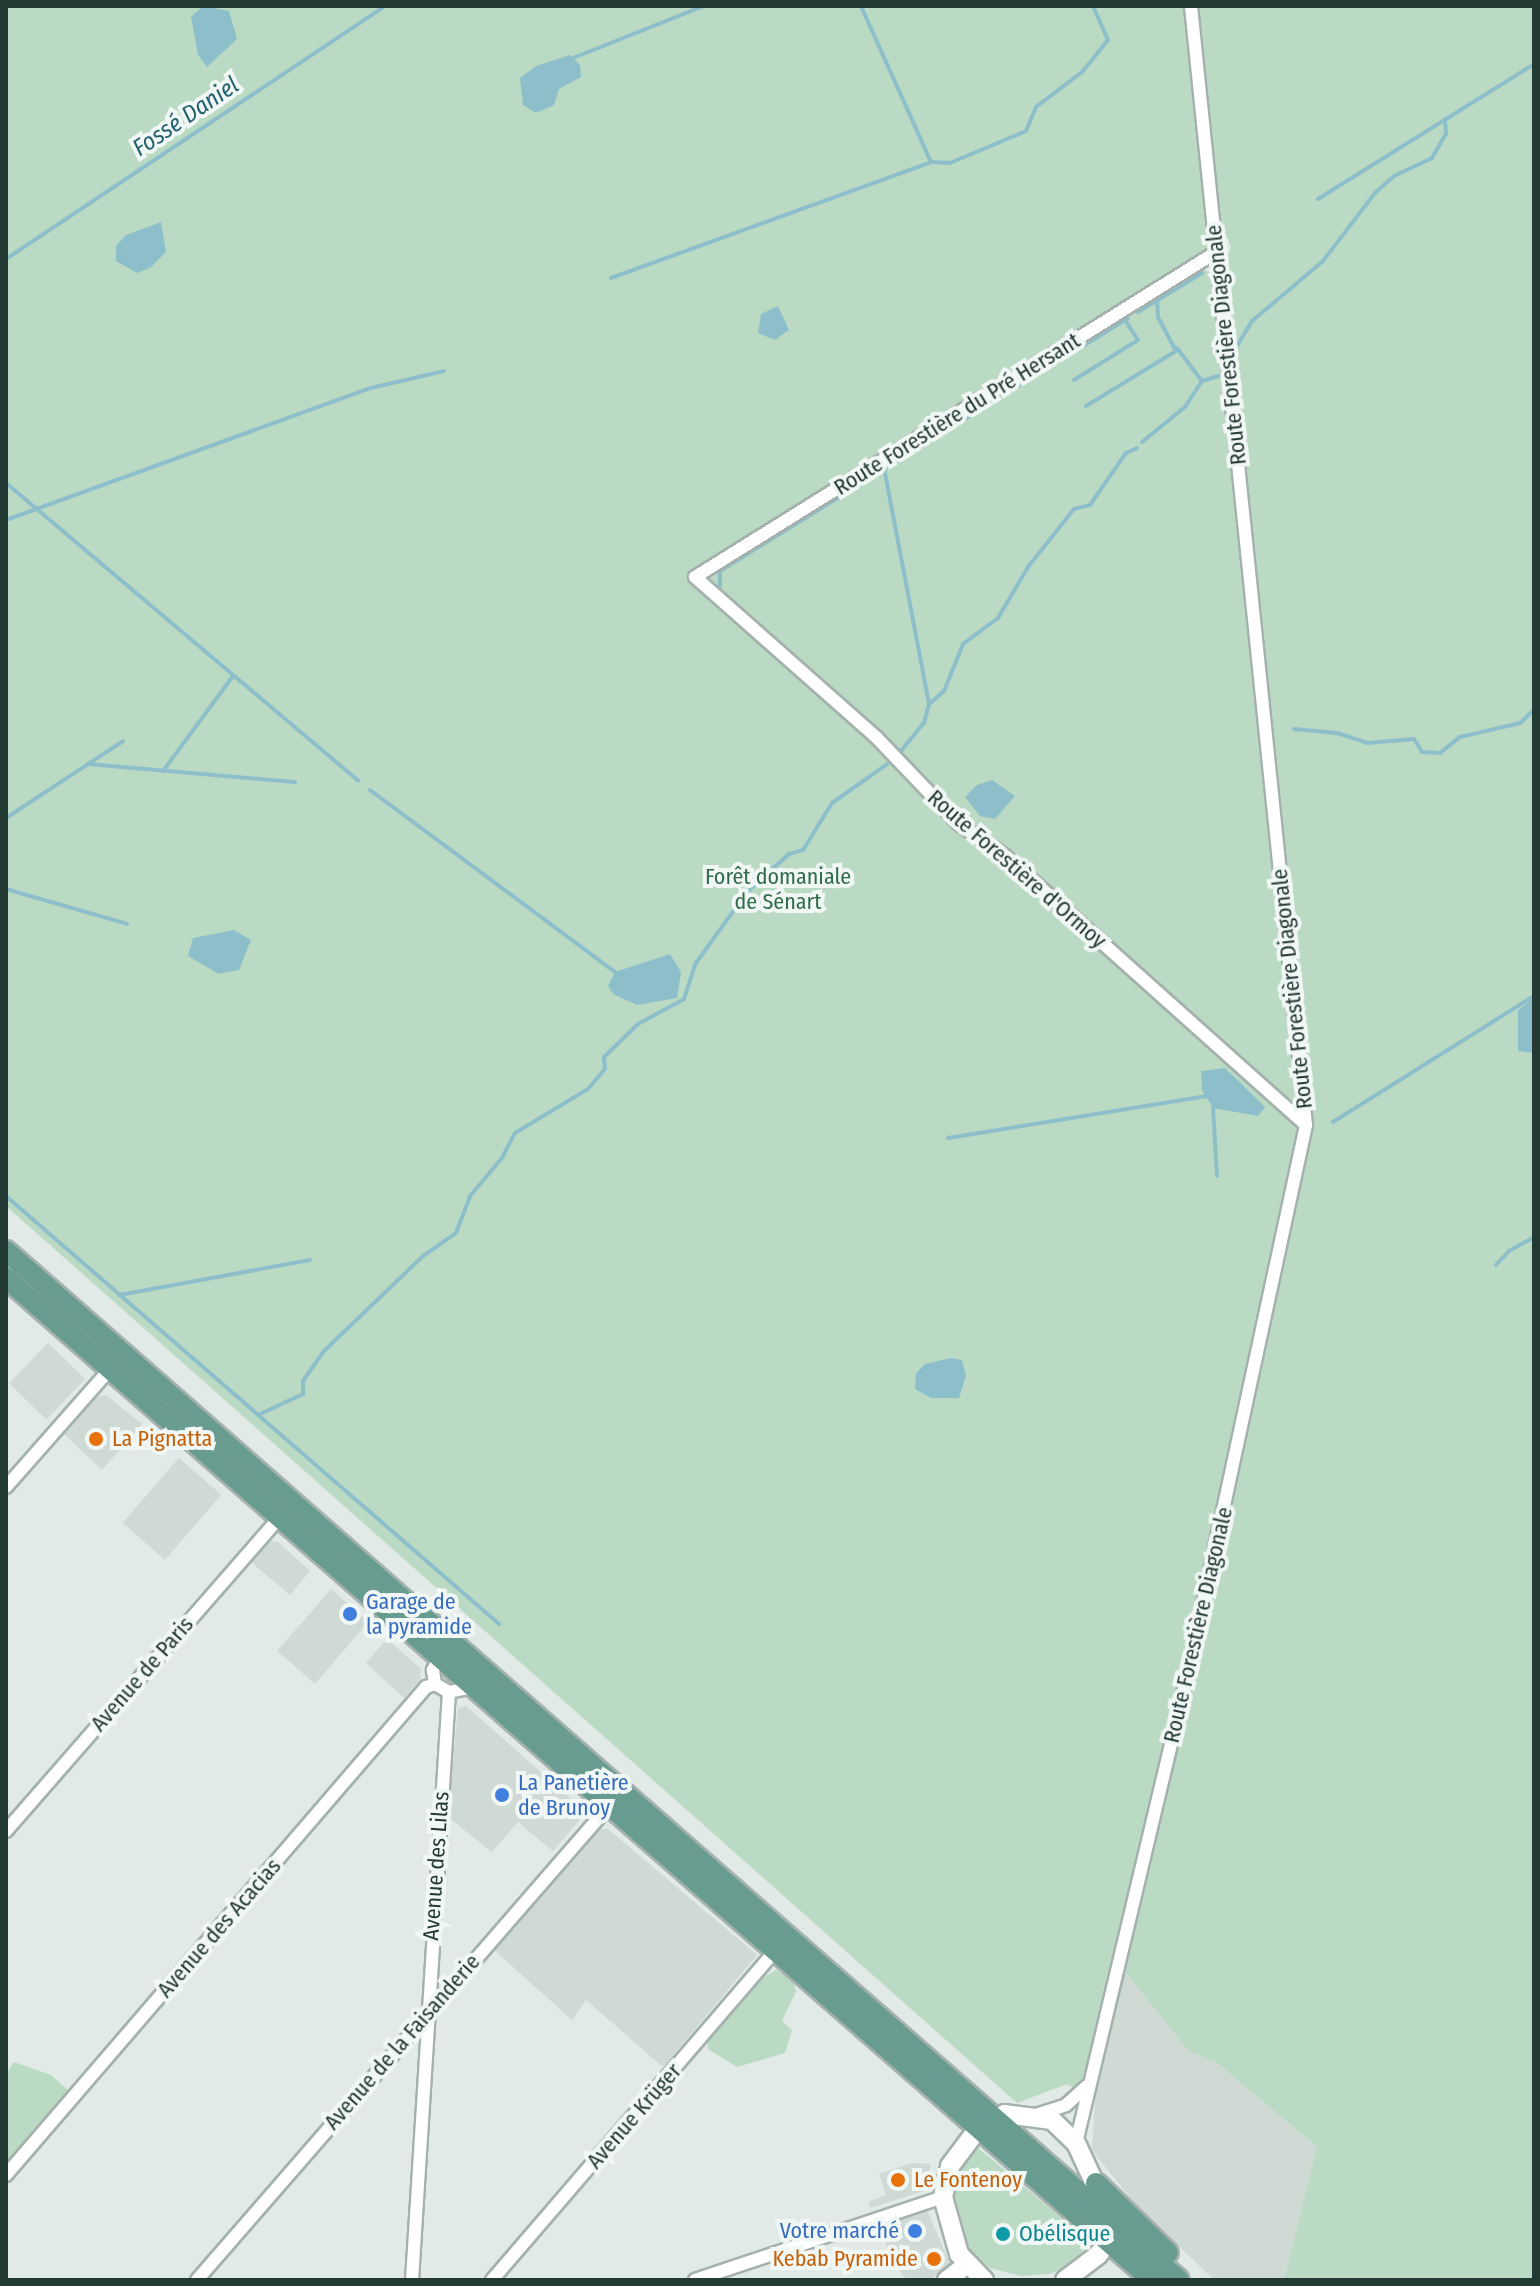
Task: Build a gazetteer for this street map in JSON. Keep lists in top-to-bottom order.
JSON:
{
  "streets": {
    "street": [
      "Route Forestière Diagonale",
      "Route Forestière du Pré Hersant",
      "Route Forestière d'Ormoy",
      "Avenue de Paris",
      "Avenue des Lilas",
      "Avenue des Acacias",
      "Avenue de la Faisanderie",
      "Avenue Krüger"
    ]
  },
  "crossings": [
    ["Route Forestière Diagonale", "Route Forestière du Pré Hersant"],
    ["Route Forestière Diagonale", "Route Forestière d'Ormoy"],
    ["Route Forestière du Pré Hersant", "Route Forestière d'Ormoy"],
    ["Avenue des Lilas", "Avenue de la Faisanderie"]
  ],
  "water": ["Fossé Daniel"],
  "parks": ["Forêt domaniale de Sénart"],
  "places": [
    "La Pignatta",
    "Garage de la pyramide",
    "La Panetière de Brunoy",
    "Le Fontenoy",
    "Votre marché",
    "Obélisque",
    "Kebab Pyramide"
  ]
}
